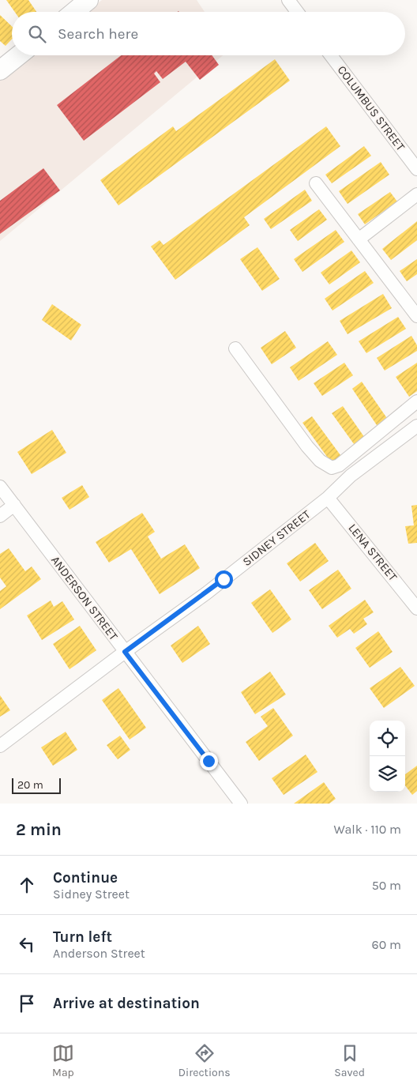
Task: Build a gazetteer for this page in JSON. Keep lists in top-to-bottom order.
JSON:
{
  "streets": {
    "street": [
      "COLUMBUS STREET",
      "SIDNEY STREET",
      "LENA STREET",
      "ANDERSON STREET"
    ]
  },
  "crossings": [
    ["SIDNEY STREET", "LENA STREET"],
    ["SIDNEY STREET", "ANDERSON STREET"]
  ],
  "scale_bar": "20 m",
  "page": {
    "search": "Search here",
    "scale": "20 m",
    "heading": ["2 min", "Walk · 110 m"],
    "list": [
      ["Continue", "Sidney Street", "50 m"],
      ["Turn left", "Anderson Street", "60 m"],
      "Arrive at destination"
    ],
    "nav": ["Map", "Directions", "Saved"]
  }
}
